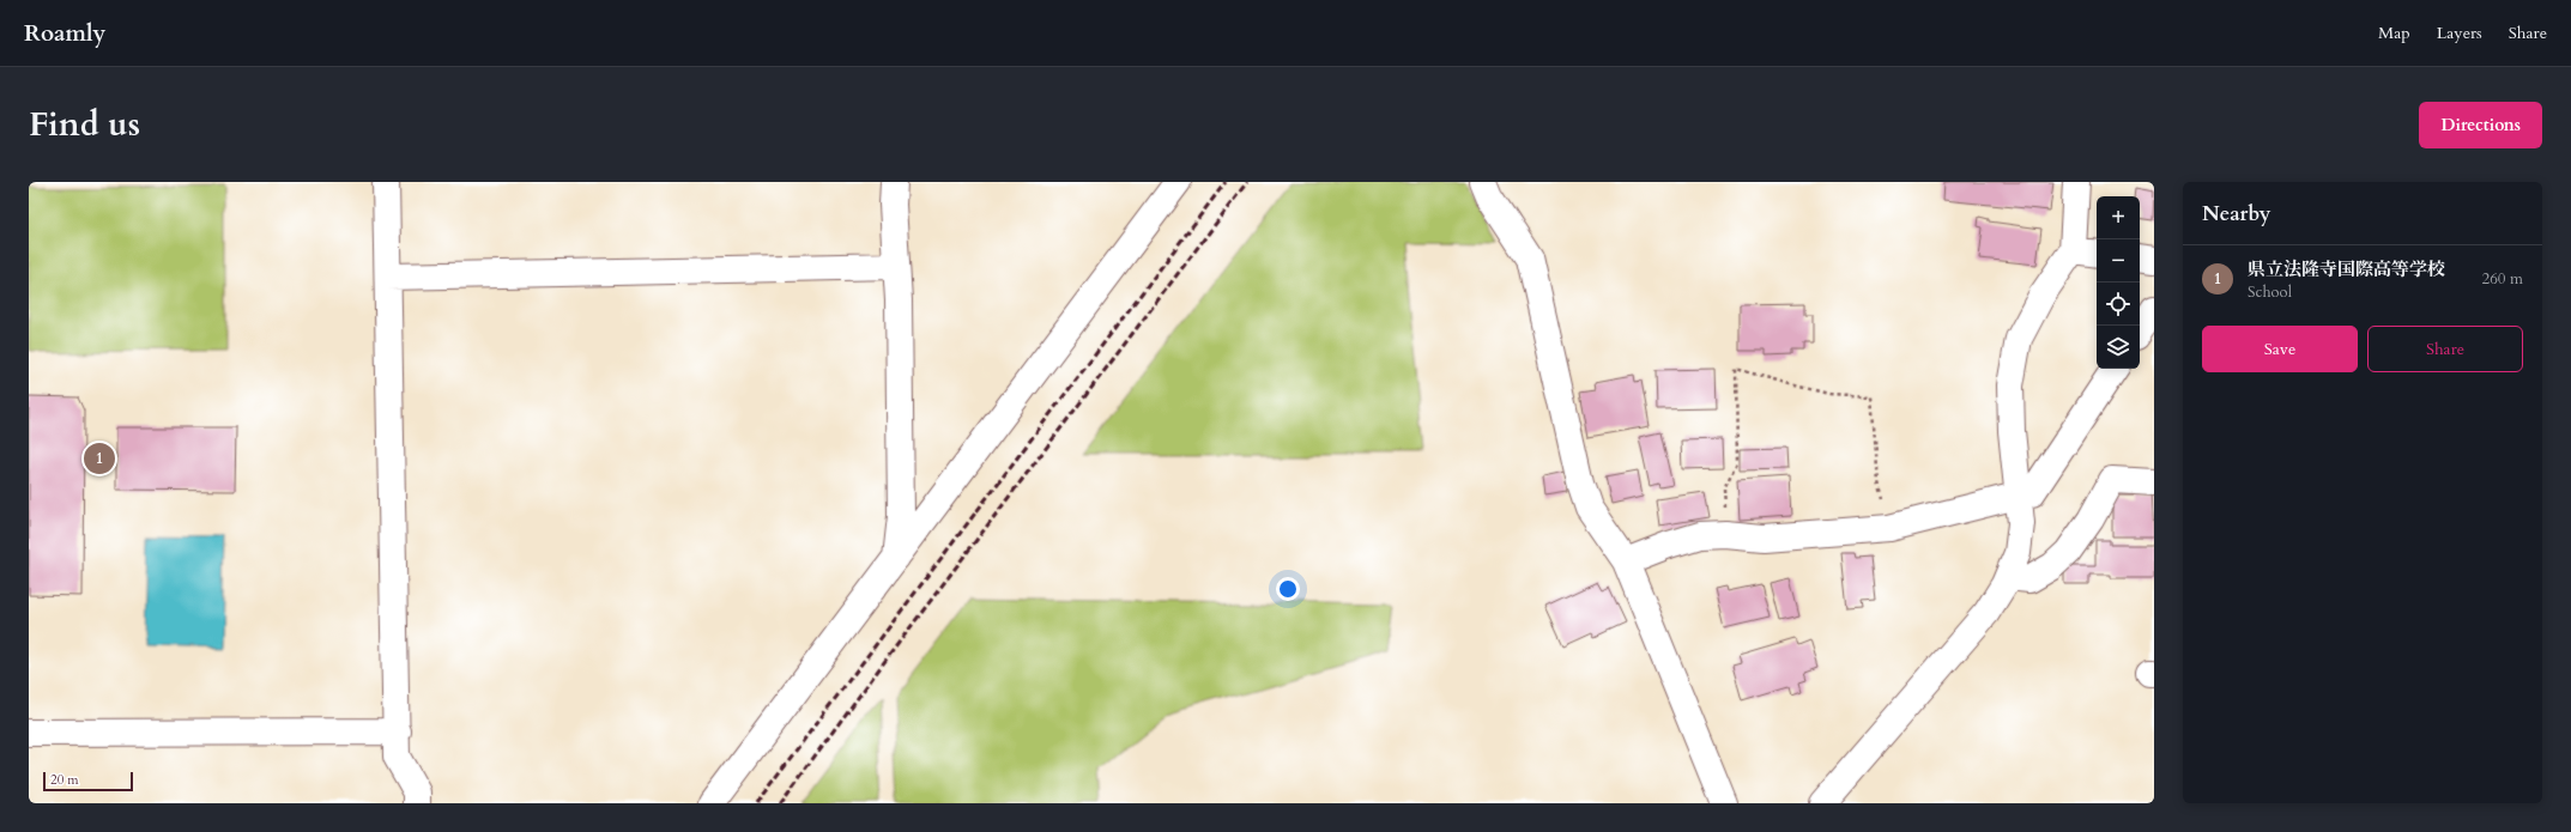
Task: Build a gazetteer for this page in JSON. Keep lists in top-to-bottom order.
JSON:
{
  "scale_bar": "20 m",
  "page": {
    "header": "Roamly",
    "nav": ["Map", "Layers", "Share"],
    "title": "Find us",
    "buttons": [
      "Directions",
      ["Save", "Share"]
    ],
    "heading": "Nearby",
    "map_buttons": ["+", "−"],
    "list": [
      {
        "mark": "1",
        "name": "県立法隆寺国際高等学校",
        "note": "School",
        "value": "260 m"
      }
    ],
    "pins": "1",
    "scale": "20 m"
  }
}
